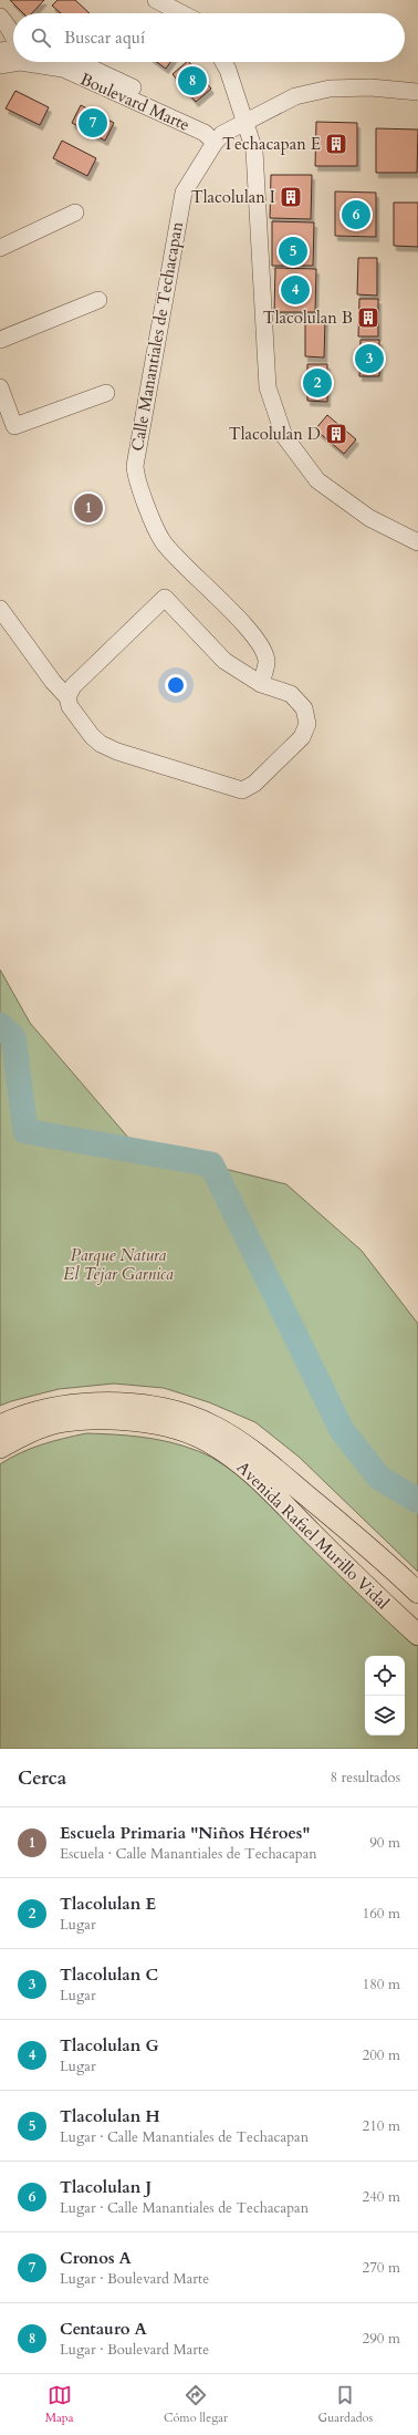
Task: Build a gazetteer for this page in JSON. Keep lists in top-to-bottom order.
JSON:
{
  "streets": {
    "main road": ["Avenida Rafael Murillo Vidal"],
    "street": ["Boulevard Marte", "Calle Manantiales de Techacapan"]
  },
  "crossings": [
    ["Boulevard Marte", "Calle Manantiales de Techacapan"]
  ],
  "parks": ["Parque Natura El Tejar Garnica"],
  "places": {
    "building": [
      "Techacapan E",
      "Tlacolulan I",
      "Tlacolulan B",
      "Tlacolulan D"
    ]
  },
  "page": {
    "search": "Buscar aquí",
    "pins": [
      "8",
      "7",
      "6",
      "5",
      "4",
      "3",
      "2",
      "1"
    ],
    "heading": ["Cerca", "8 resultados"],
    "list": [
      {
        "mark": "1",
        "name": "Escuela Primaria ''Niños Héroes''",
        "note": "Escuela · Calle Manantiales de Techacapan",
        "value": "90 m"
      },
      {
        "mark": "2",
        "name": "Tlacolulan E",
        "note": "Lugar",
        "value": "160 m"
      },
      {
        "mark": "3",
        "name": "Tlacolulan C",
        "note": "Lugar",
        "value": "180 m"
      },
      {
        "mark": "4",
        "name": "Tlacolulan G",
        "note": "Lugar",
        "value": "200 m"
      },
      {
        "mark": "5",
        "name": "Tlacolulan H",
        "note": "Lugar · Calle Manantiales de Techacapan",
        "value": "210 m"
      },
      {
        "mark": "6",
        "name": "Tlacolulan J",
        "note": "Lugar · Calle Manantiales de Techacapan",
        "value": "240 m"
      },
      {
        "mark": "7",
        "name": "Cronos A",
        "note": "Lugar · Boulevard Marte",
        "value": "270 m"
      },
      {
        "mark": "8",
        "name": "Centauro A",
        "note": "Lugar · Boulevard Marte",
        "value": "290 m"
      }
    ],
    "nav": ["Mapa", "Cómo llegar", "Guardados"]
  }
}
